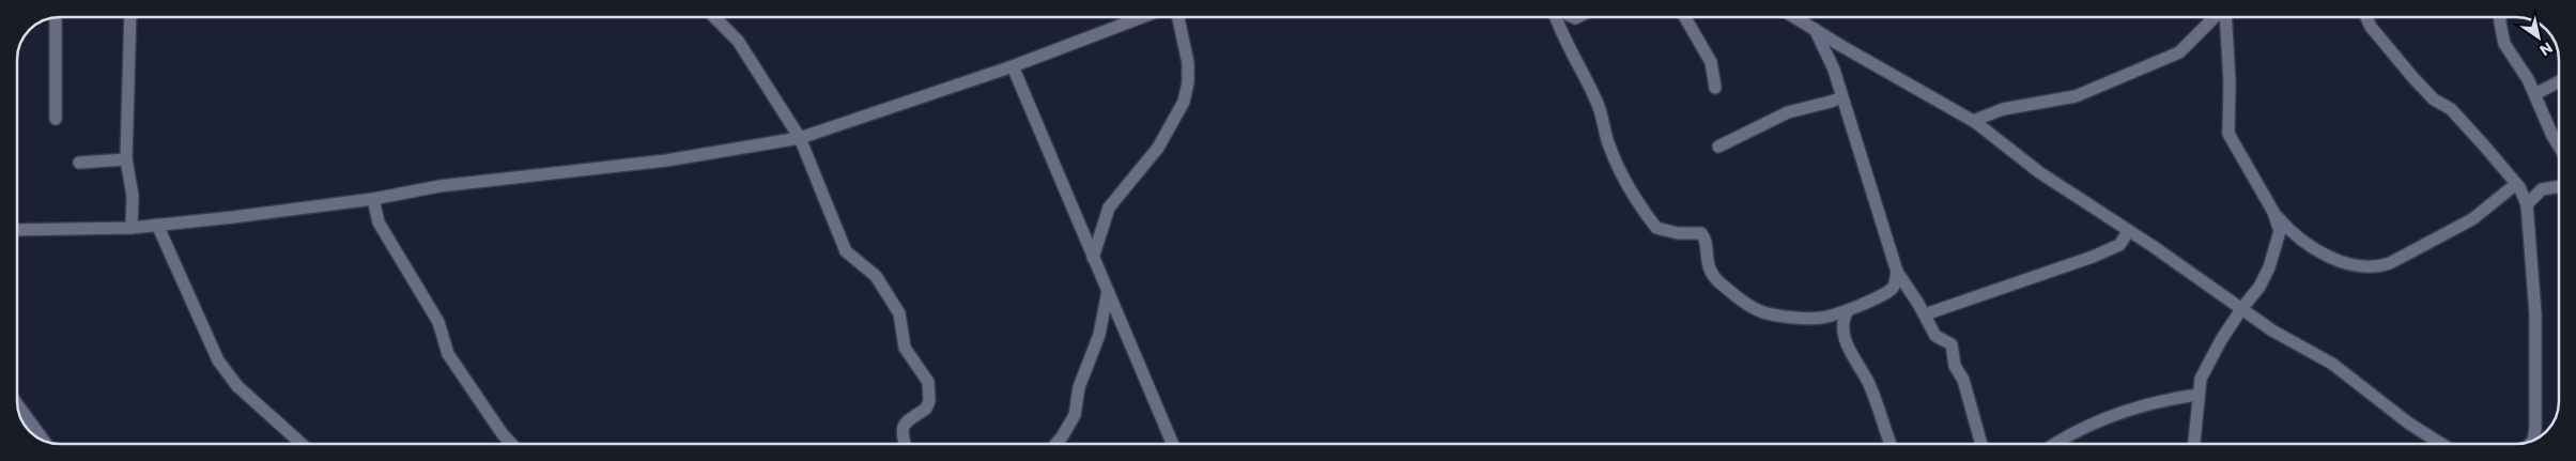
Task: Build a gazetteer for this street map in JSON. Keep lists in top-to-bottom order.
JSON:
{
  "north": "bottom right"
}
